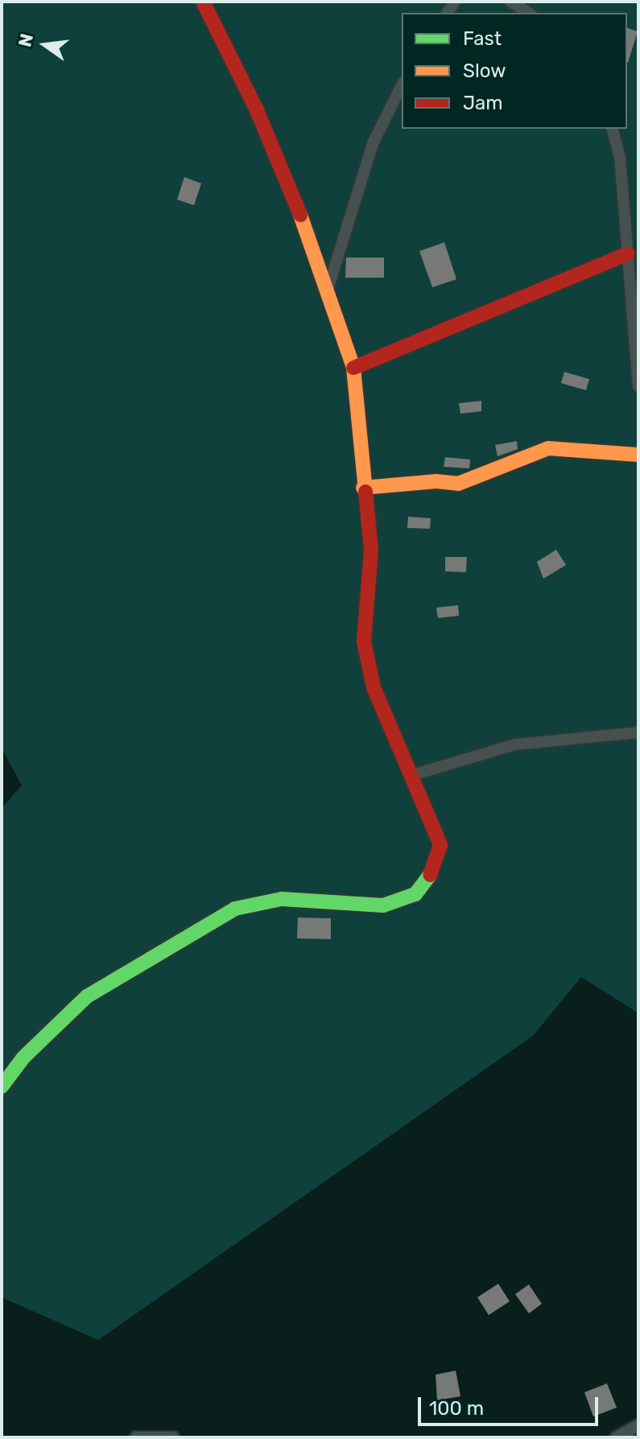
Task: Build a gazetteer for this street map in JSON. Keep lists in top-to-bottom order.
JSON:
{
  "legend": ["Fast", "Slow", "Jam"],
  "scale_bar": "100 m",
  "north": "left"
}
